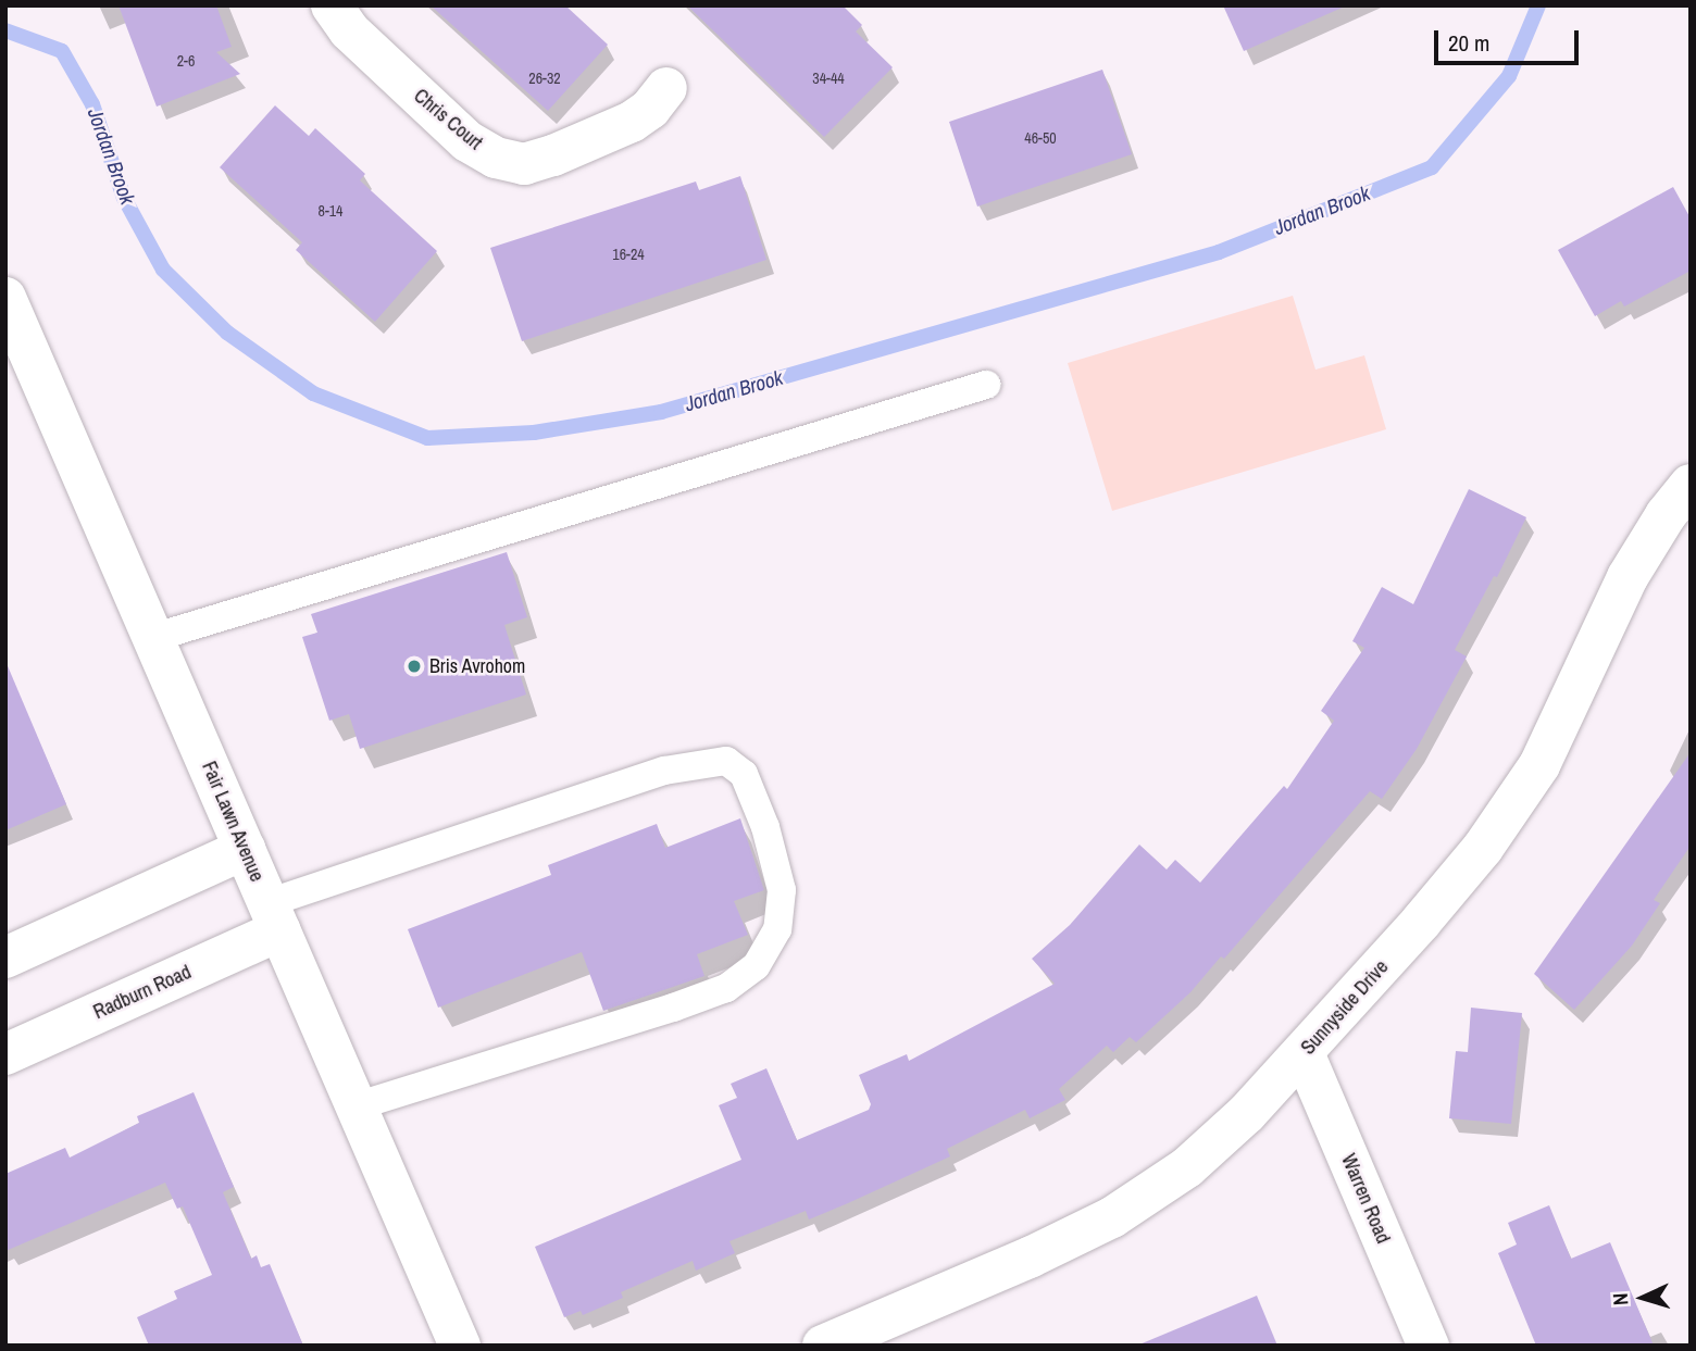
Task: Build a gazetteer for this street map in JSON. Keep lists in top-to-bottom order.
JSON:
{
  "streets": {
    "street": [
      "Chris Court",
      "Fair Lawn Avenue",
      "Radburn Road",
      "Sunnyside Drive",
      "Warren Road"
    ]
  },
  "crossings": [
    ["Fair Lawn Avenue", "Radburn Road"],
    ["Sunnyside Drive", "Warren Road"]
  ],
  "water": ["Jordan Brook"],
  "places": ["Bris Avrohom"],
  "house_numbers": [
    "2-6",
    "26-32",
    "34-44",
    "46-50",
    "8-14",
    "16-24"
  ],
  "scale_bar": "20 m",
  "north": "left"
}
